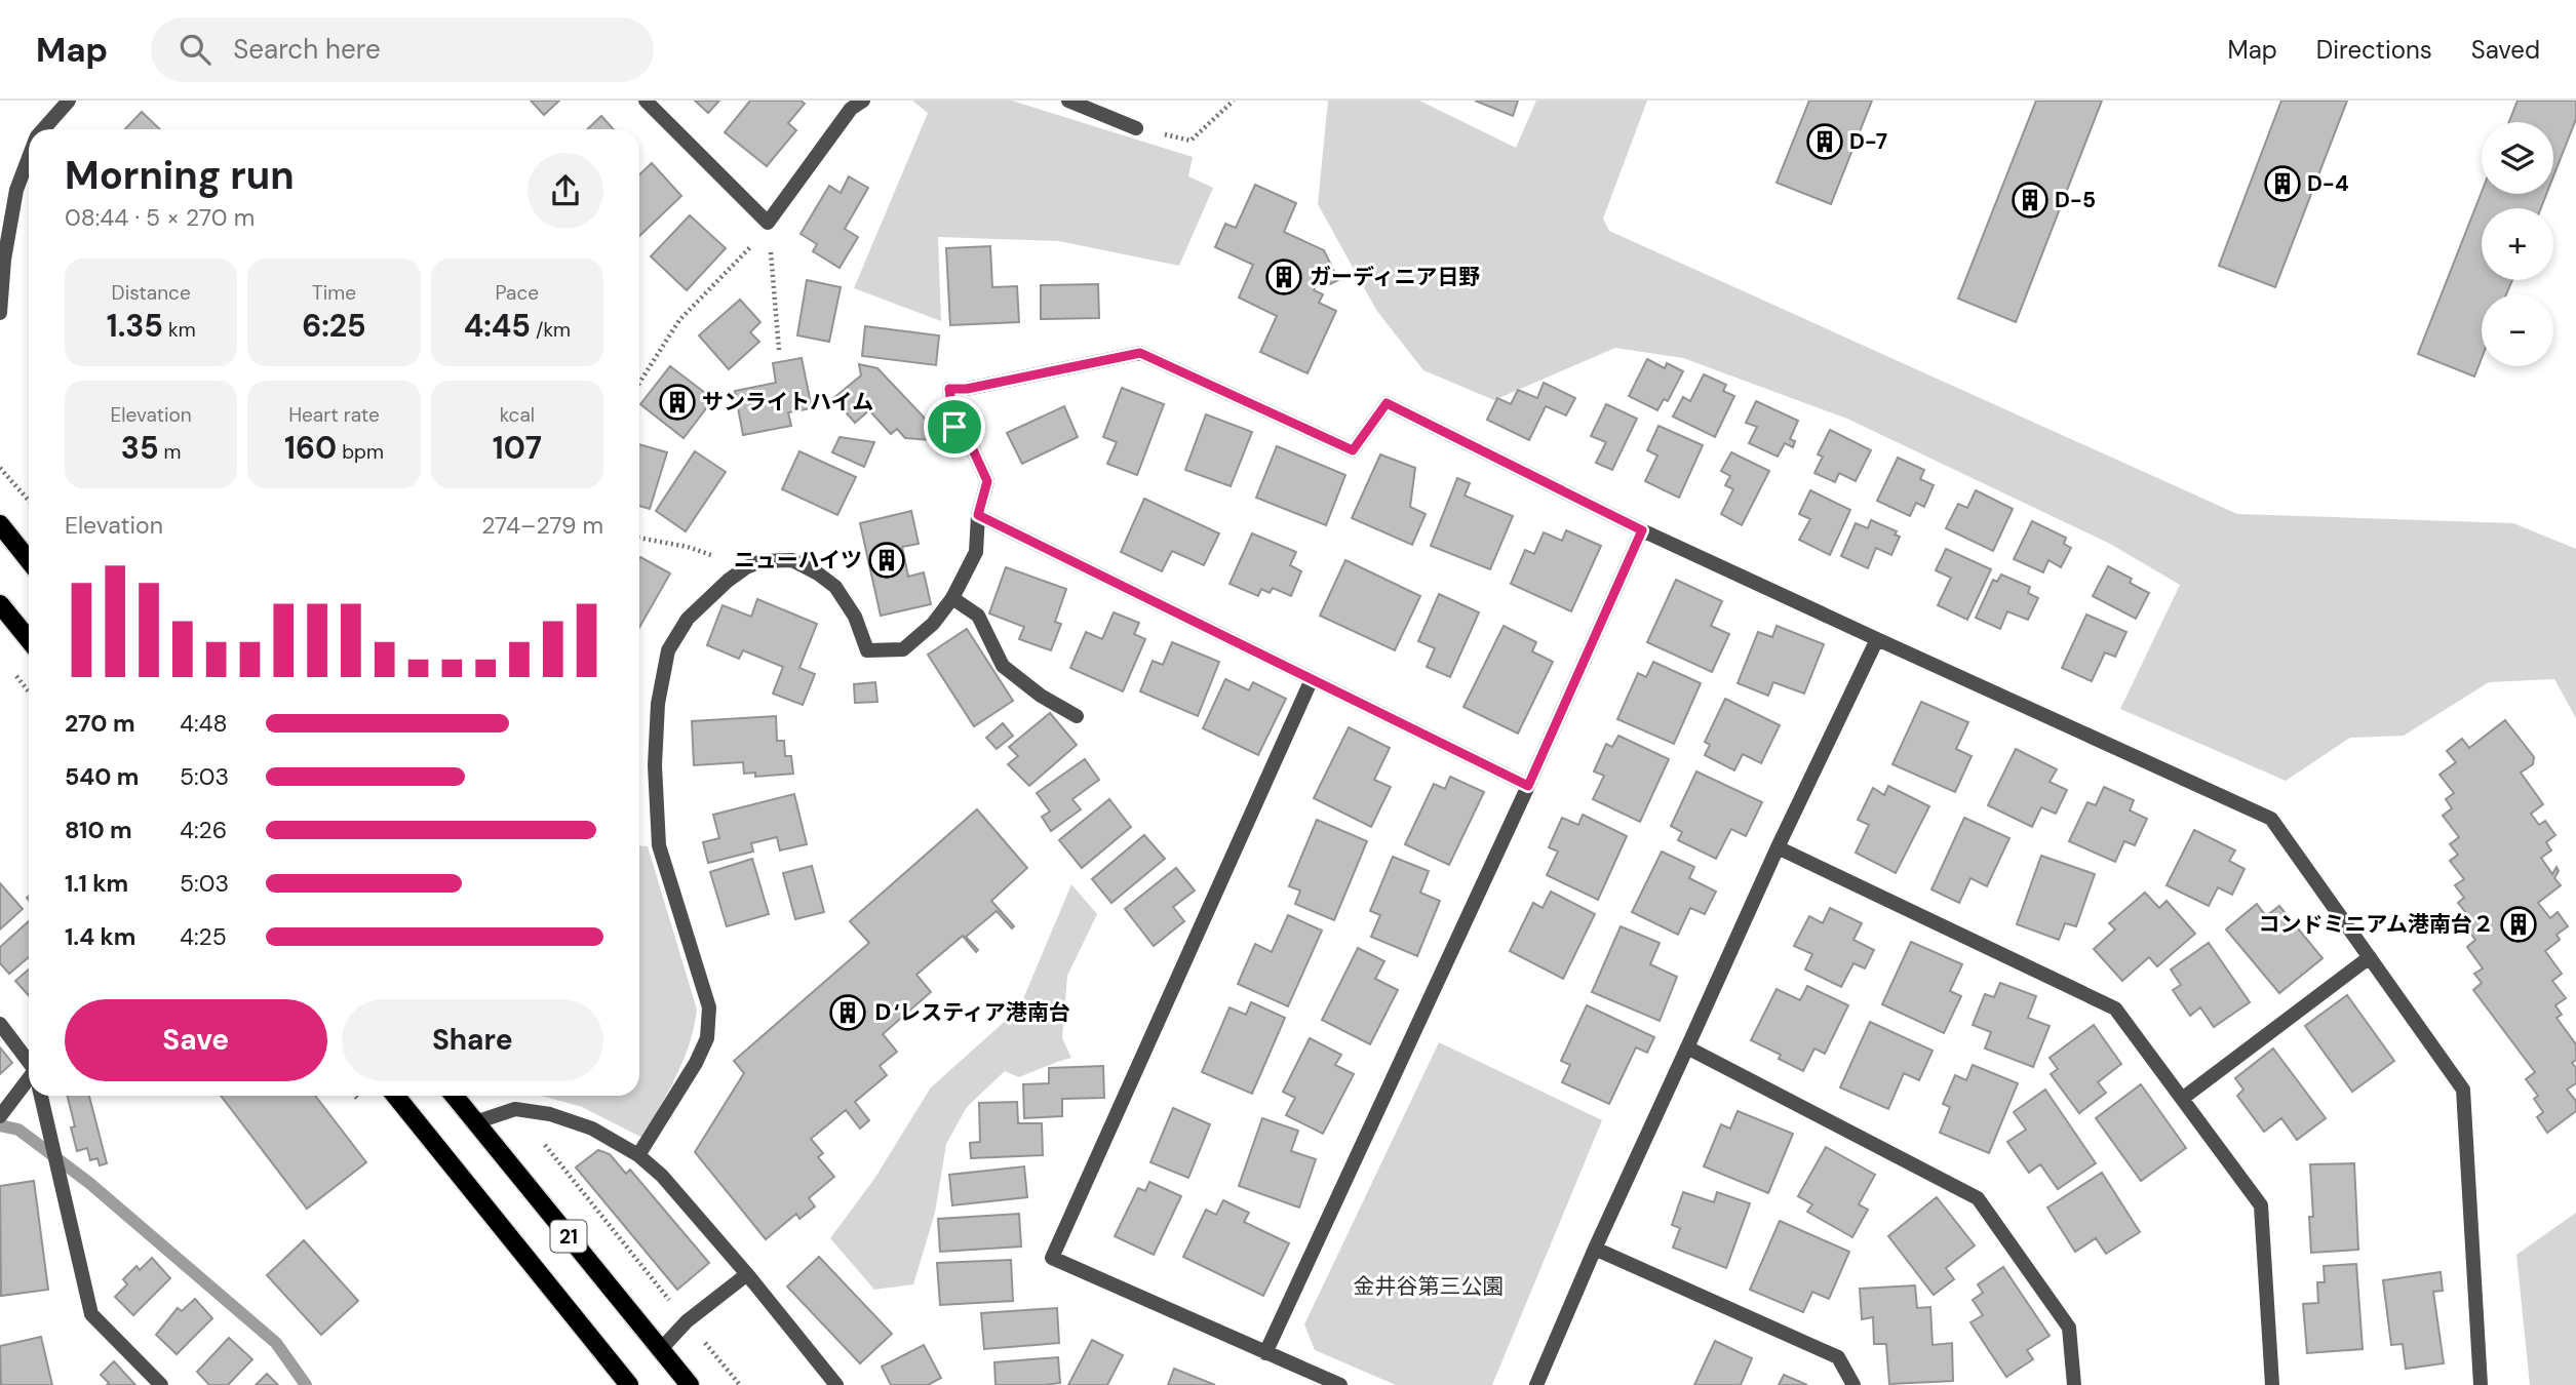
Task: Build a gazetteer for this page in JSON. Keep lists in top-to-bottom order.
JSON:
{
  "streets": {
    "main road": ["21"]
  },
  "parks": ["金井谷第三公園"],
  "places": {
    "building": [
      "D-7",
      "D-4",
      "D-5",
      "ガーディニア日野",
      "サンライトハイム",
      "ニューハイツ",
      "コンドミニアム港南台２",
      "Ｄ‘レスティア港南台"
    ]
  },
  "page": {
    "header": "Map",
    "search": "Search here",
    "nav": ["Map", "Directions", "Saved"],
    "map_buttons": ["+", "−"],
    "heading": ["Morning run", "08:44 · 5 × 270 m"],
    "stats": [
      ["Distance", "1.35 km"],
      ["Time", "6:25"],
      ["Pace", "4:45 /km"],
      ["Elevation", "35 m"],
      ["Heart rate", "160 bpm"],
      ["kcal", "107"]
    ],
    "chart": ["Elevation", "274–279 m"],
    "list": [
      {
        "name": "270 m",
        "note": "4:48"
      },
      {
        "name": "540 m",
        "note": "5:03"
      },
      {
        "name": "810 m",
        "note": "4:26"
      },
      {
        "name": "1.1 km",
        "note": "5:03"
      },
      {
        "name": "1.4 km",
        "note": "4:25"
      }
    ],
    "buttons": ["Save", "Share"]
  }
}
